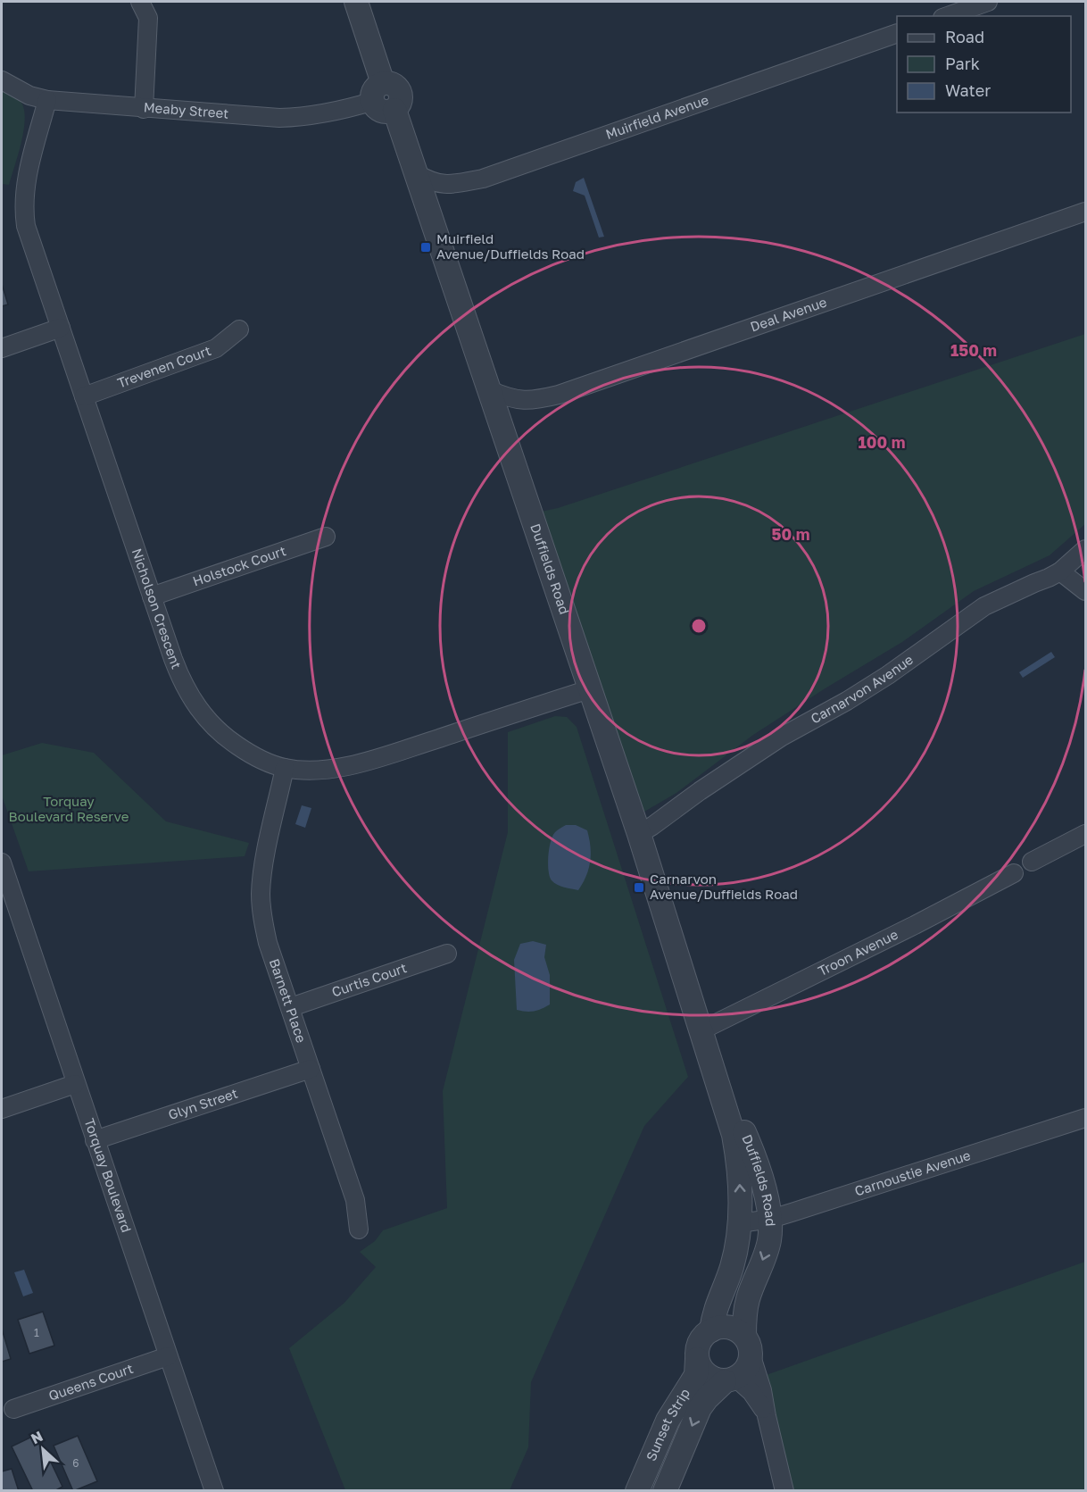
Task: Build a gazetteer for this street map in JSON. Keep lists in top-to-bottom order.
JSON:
{
  "streets": {
    "street": [
      "Meaby Street",
      "Muirfield Avenue",
      "Deal Avenue",
      "Trevenen Court",
      "Holstock Court",
      "Duffields Road",
      "Nicholson Crescent",
      "Carnarvon Avenue",
      "Troon Avenue",
      "Curtis Court",
      "Barnett Place",
      "Glyn Street",
      "Carnoustie Avenue",
      "Torquay Boulevard",
      "Queens Court",
      "Sunset Strip"
    ]
  },
  "crossings": [
    ["Meaby Street", "Duffields Road"],
    ["Meaby Street", "Nicholson Crescent"],
    ["Muirfield Avenue", "Duffields Road"],
    ["Deal Avenue", "Duffields Road"],
    ["Trevenen Court", "Nicholson Crescent"],
    ["Holstock Court", "Nicholson Crescent"],
    ["Duffields Road", "Nicholson Crescent"],
    ["Duffields Road", "Carnarvon Avenue"],
    ["Duffields Road", "Troon Avenue"],
    ["Duffields Road", "Carnoustie Avenue"],
    ["Duffields Road", "Sunset Strip"],
    ["Nicholson Crescent", "Barnett Place"],
    ["Curtis Court", "Barnett Place"],
    ["Barnett Place", "Glyn Street"],
    ["Glyn Street", "Torquay Boulevard"],
    ["Torquay Boulevard", "Queens Court"]
  ],
  "parks": ["Torquay Boulevard Reserve"],
  "places": {
    "transit": ["Muirfield Avenue/Duffields Road", "Carnarvon Avenue/Duffields Road"]
  },
  "house_numbers": ["1", "6"],
  "legend": ["Road", "Park", "Water"],
  "north": "top left",
  "rings": ["150 m", "100 m", "50 m"]
}
